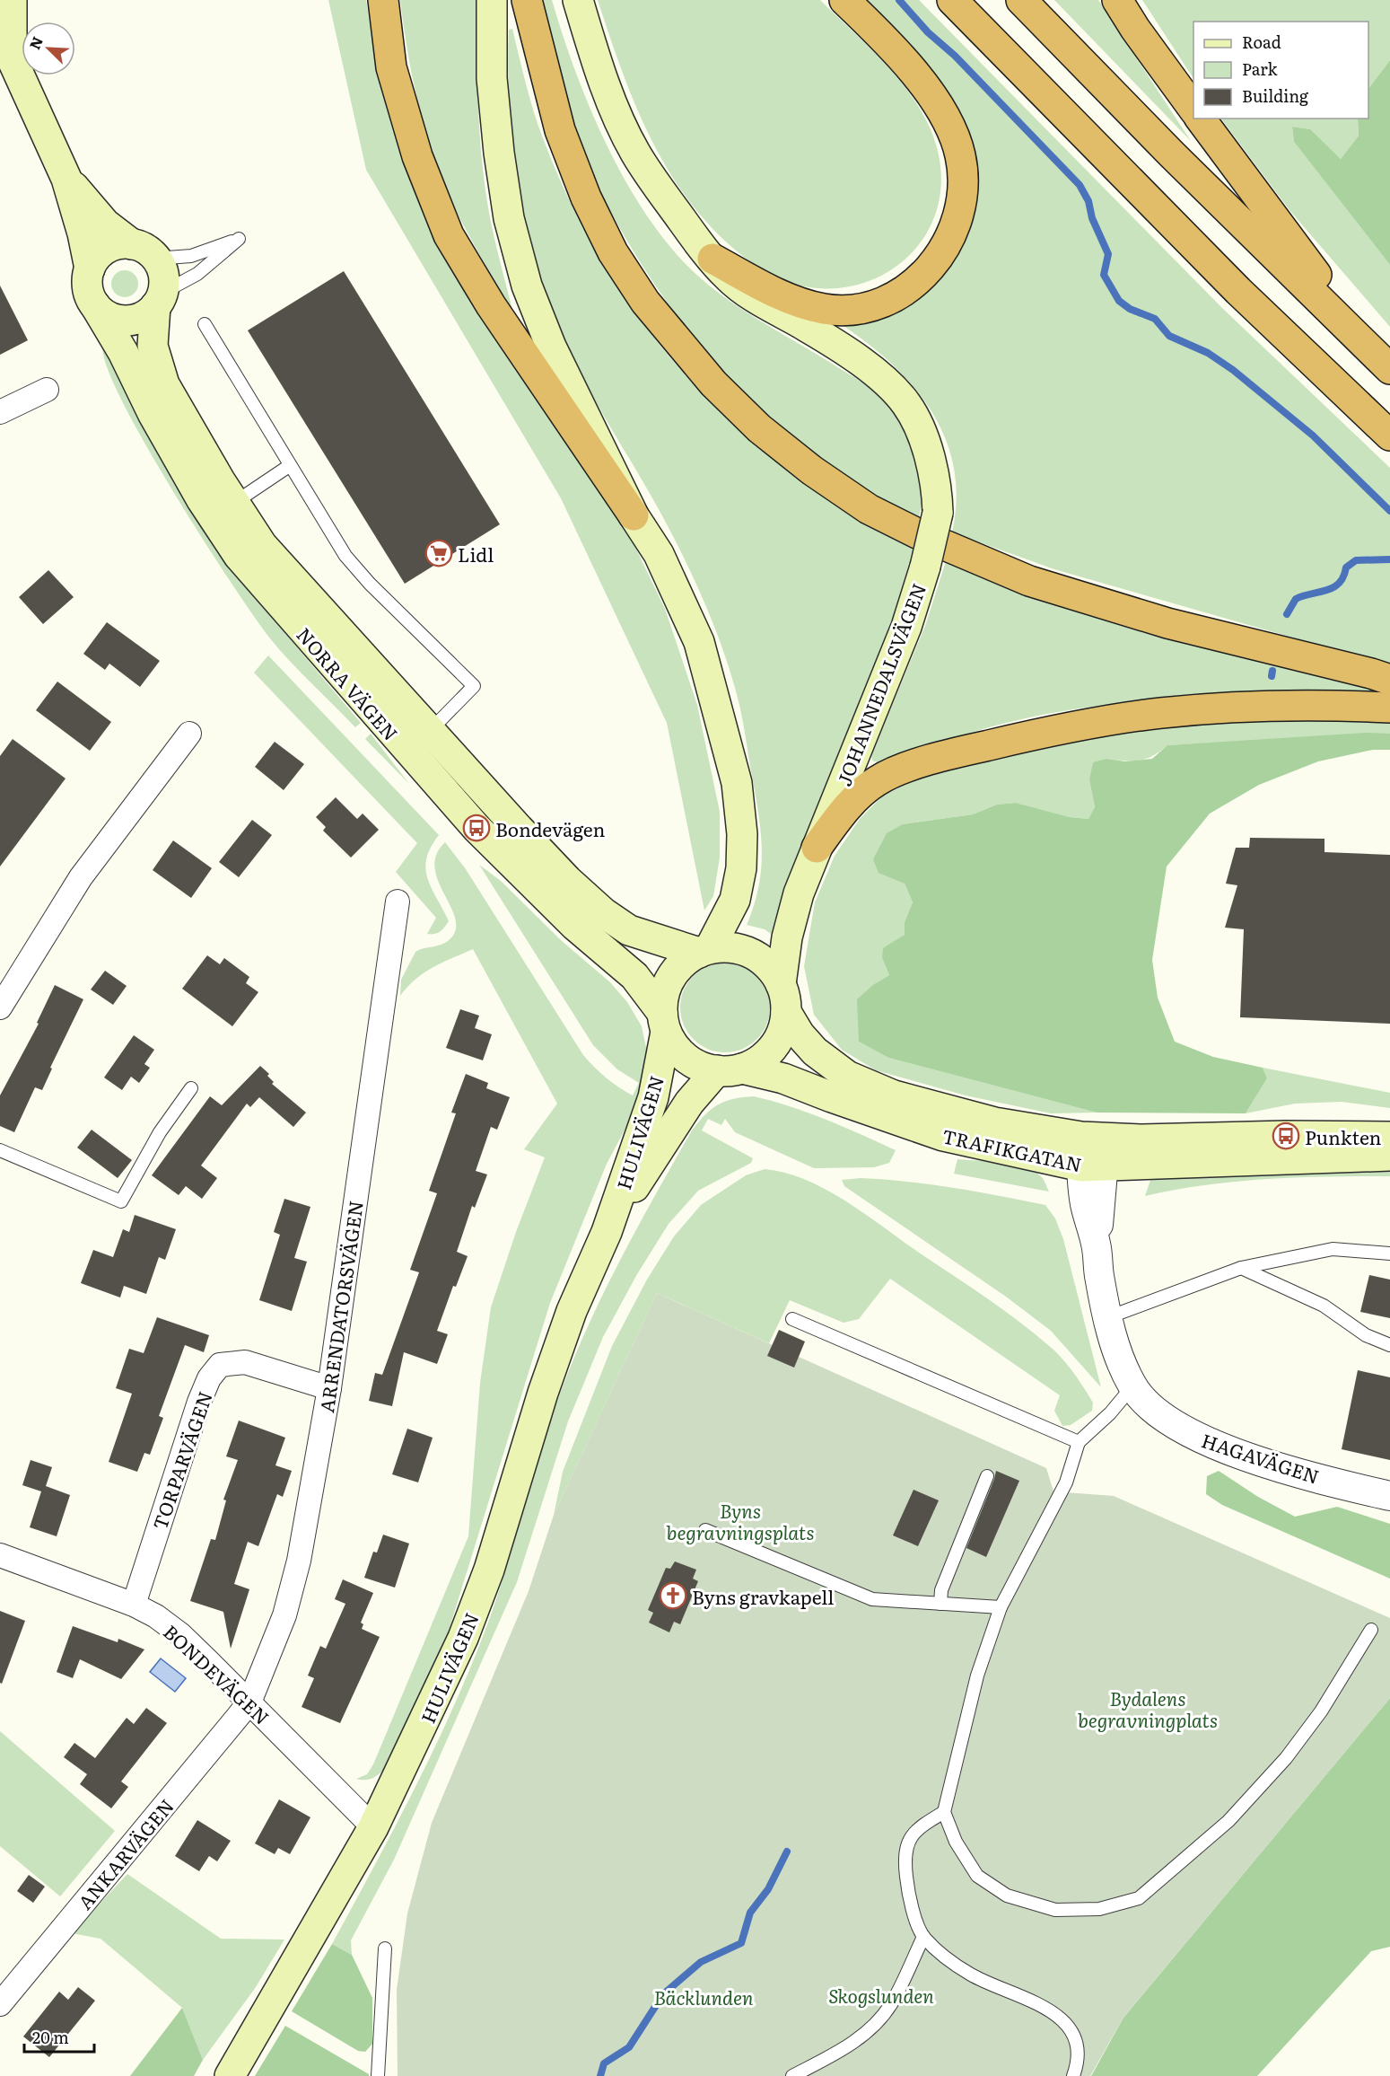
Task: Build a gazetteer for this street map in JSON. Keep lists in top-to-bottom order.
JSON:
{
  "streets": {
    "main road": [
      "NORRA VÄGEN",
      "JOHANNEDALSVÄGEN",
      "HULIVÄGEN",
      "TRAFIKGATAN"
    ],
    "street": [
      "ARRENDATORSVÄGEN",
      "HAGAVÄGEN",
      "TORPARVÄGEN",
      "BONDEVÄGEN",
      "ANKARVÄGEN"
    ]
  },
  "crossings": [
    ["NORRA VÄGEN", "JOHANNEDALSVÄGEN"],
    ["NORRA VÄGEN", "HULIVÄGEN"],
    ["NORRA VÄGEN", "TRAFIKGATAN"],
    ["JOHANNEDALSVÄGEN", "HULIVÄGEN"],
    ["JOHANNEDALSVÄGEN", "TRAFIKGATAN"],
    ["HULIVÄGEN", "TRAFIKGATAN"],
    ["HULIVÄGEN", "BONDEVÄGEN"],
    ["TRAFIKGATAN", "HAGAVÄGEN"],
    ["ARRENDATORSVÄGEN", "TORPARVÄGEN"],
    ["ARRENDATORSVÄGEN", "BONDEVÄGEN"],
    ["ARRENDATORSVÄGEN", "ANKARVÄGEN"],
    ["TORPARVÄGEN", "BONDEVÄGEN"],
    ["BONDEVÄGEN", "ANKARVÄGEN"]
  ],
  "parks": [
    "Byns begravningsplats",
    "Bydalens begravningplats",
    "Skogslunden",
    "Bäcklunden"
  ],
  "places": {
    "supermarket": ["Lidl"],
    "bus stop": ["Bondevägen", "Punkten"],
    "church": ["Byns gravkapell"]
  },
  "legend": ["Road", "Park", "Building"],
  "scale_bar": "20 m",
  "north": "top left"
}
